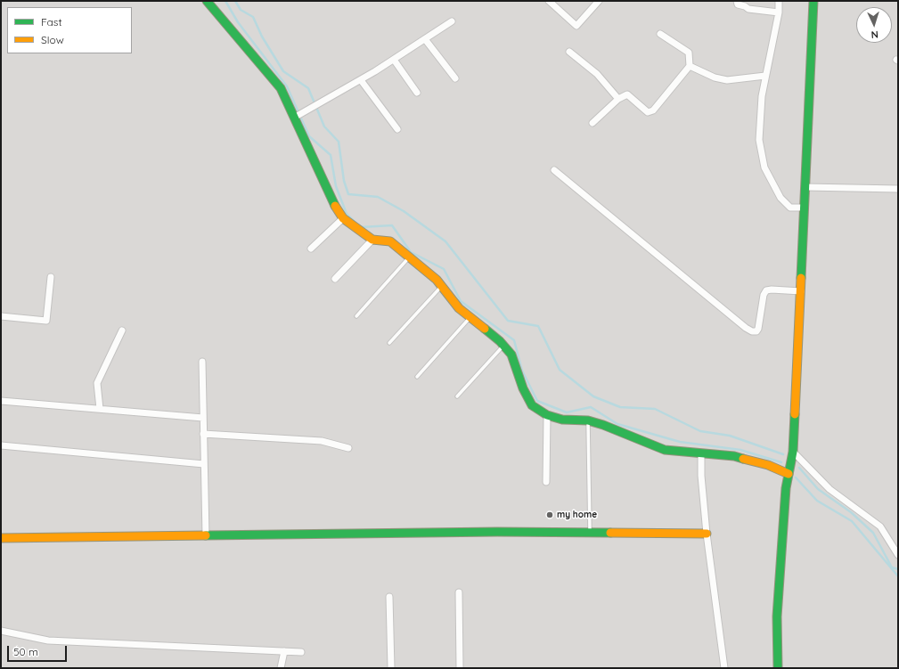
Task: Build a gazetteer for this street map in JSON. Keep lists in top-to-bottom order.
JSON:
{
  "places": ["my home"],
  "legend": ["Fast", "Slow"],
  "scale_bar": "50 m",
  "north": "bottom"
}
